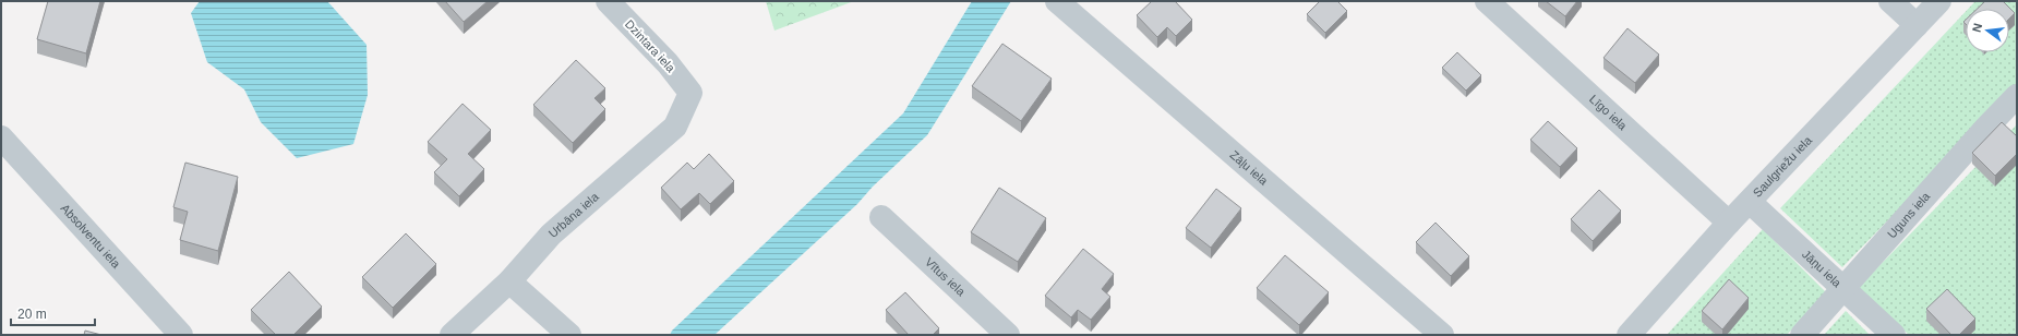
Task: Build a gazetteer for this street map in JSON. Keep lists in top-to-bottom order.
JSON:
{
  "streets": {
    "street": [
      "Dzintara iela",
      "Līgo iela",
      "Saulgriežu iela",
      "Zāļu iela",
      "Urbāna iela",
      "Uguns iela",
      "Absolventu iela",
      "Jāņu iela",
      "Vītus iela"
    ]
  },
  "crossings": [
    ["Dzintara iela", "Urbāna iela"],
    ["Līgo iela", "Saulgriežu iela"],
    ["Saulgriežu iela", "Jāņu iela"],
    ["Uguns iela", "Jāņu iela"]
  ],
  "scale_bar": "20 m",
  "north": "left"
}
